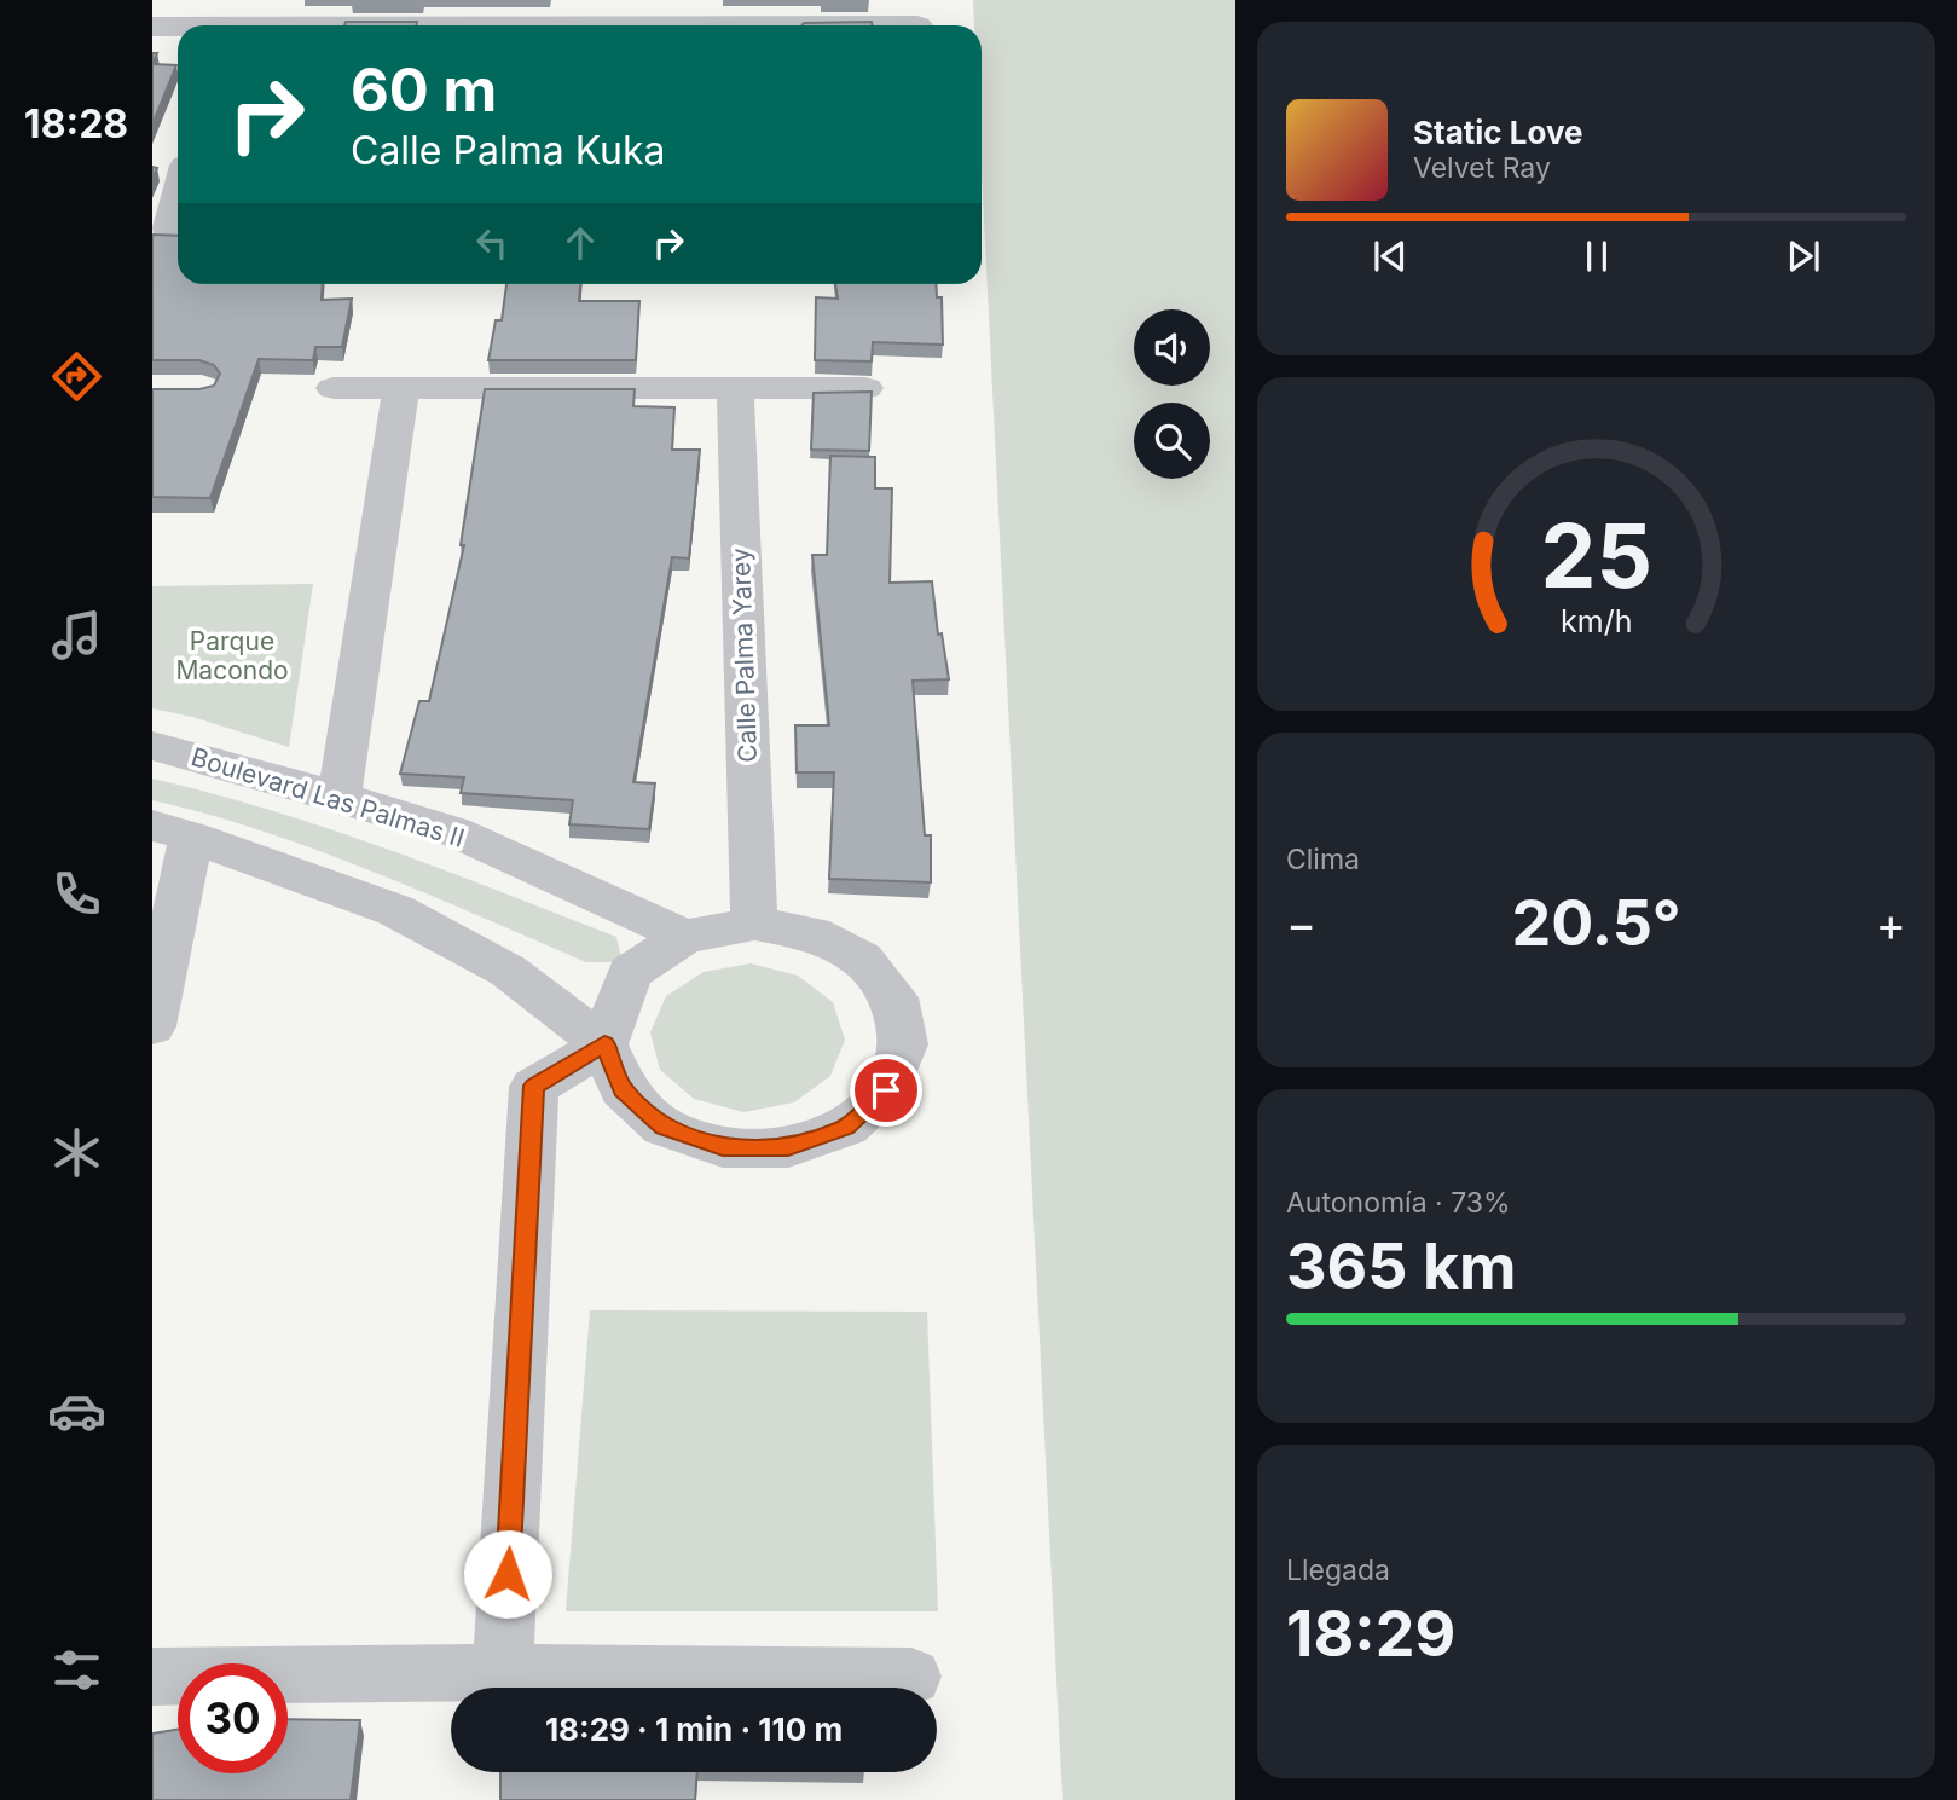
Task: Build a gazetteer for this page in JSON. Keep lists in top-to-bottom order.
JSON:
{
  "streets": {
    "street": ["Calle Palma Yarey", "Boulevard Las Palmas II"]
  },
  "crossings": [
    ["Calle Palma Yarey", "Boulevard Las Palmas II"]
  ],
  "parks": ["Parque Macondo"],
  "page": {
    "tabs": "18:28",
    "turn": ["60 m", "Calle Palma Kuka"],
    "song": ["Static Love", "Velvet Ray"],
    "tile": [
      "Clima",
      ["Autonomía · 73%", "365 km"],
      ["Llegada", "18:29"]
    ],
    "heat": ["−", "20.5°", "+"],
    "limit": "30",
    "trip": "18:29 · 1 min · 110 m",
    "gauge": ["25", "km/h"]
  }
}
